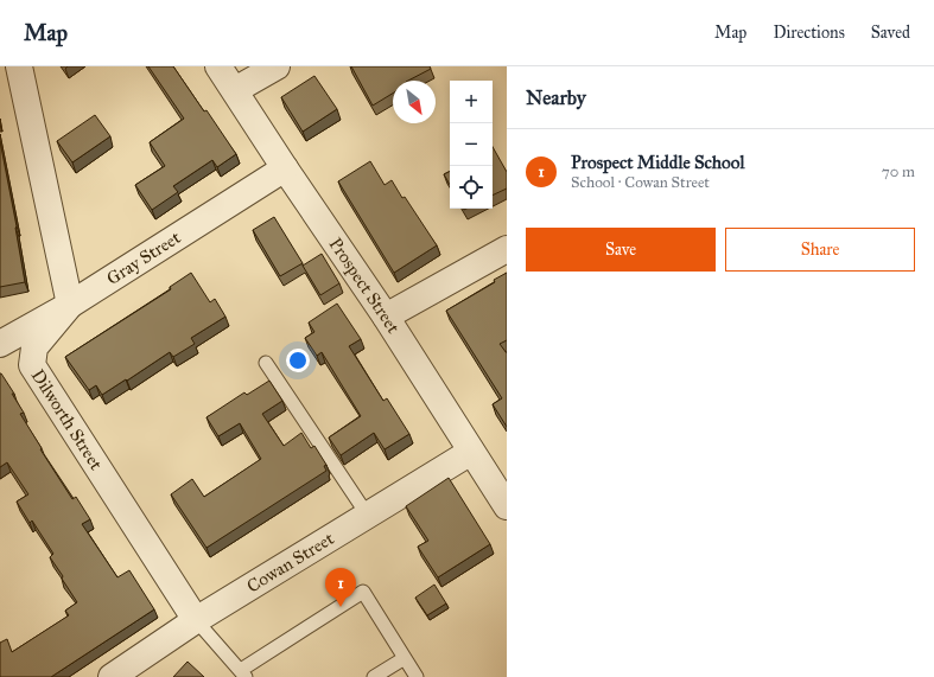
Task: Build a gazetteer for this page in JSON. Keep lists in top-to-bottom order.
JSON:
{
  "streets": {
    "street": [
      "Gray Street",
      "Prospect Street",
      "Dilworth Street",
      "Cowan Street"
    ]
  },
  "crossings": [
    ["Gray Street", "Prospect Street"],
    ["Gray Street", "Dilworth Street"],
    ["Prospect Street", "Cowan Street"],
    ["Dilworth Street", "Cowan Street"]
  ],
  "north": "bottom right",
  "page": {
    "header": "Map",
    "nav": ["Map", "Directions", "Saved"],
    "heading": "Nearby",
    "map_buttons": ["+", "−"],
    "list": [
      {
        "mark": "1",
        "name": "Prospect Middle School",
        "note": "School · Cowan Street",
        "value": "70 m"
      }
    ],
    "buttons": ["Save", "Share"],
    "pins": "1"
  }
}
